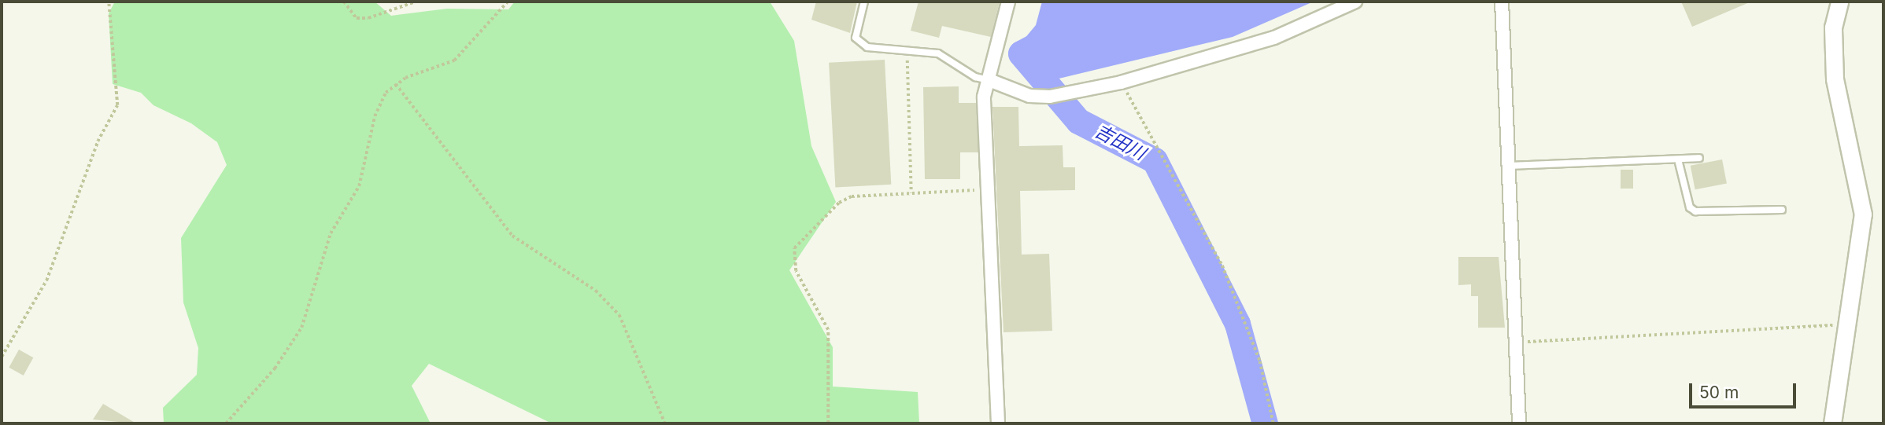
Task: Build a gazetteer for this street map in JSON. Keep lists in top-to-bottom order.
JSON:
{
  "water": ["吉田川"],
  "scale_bar": "50 m"
}
